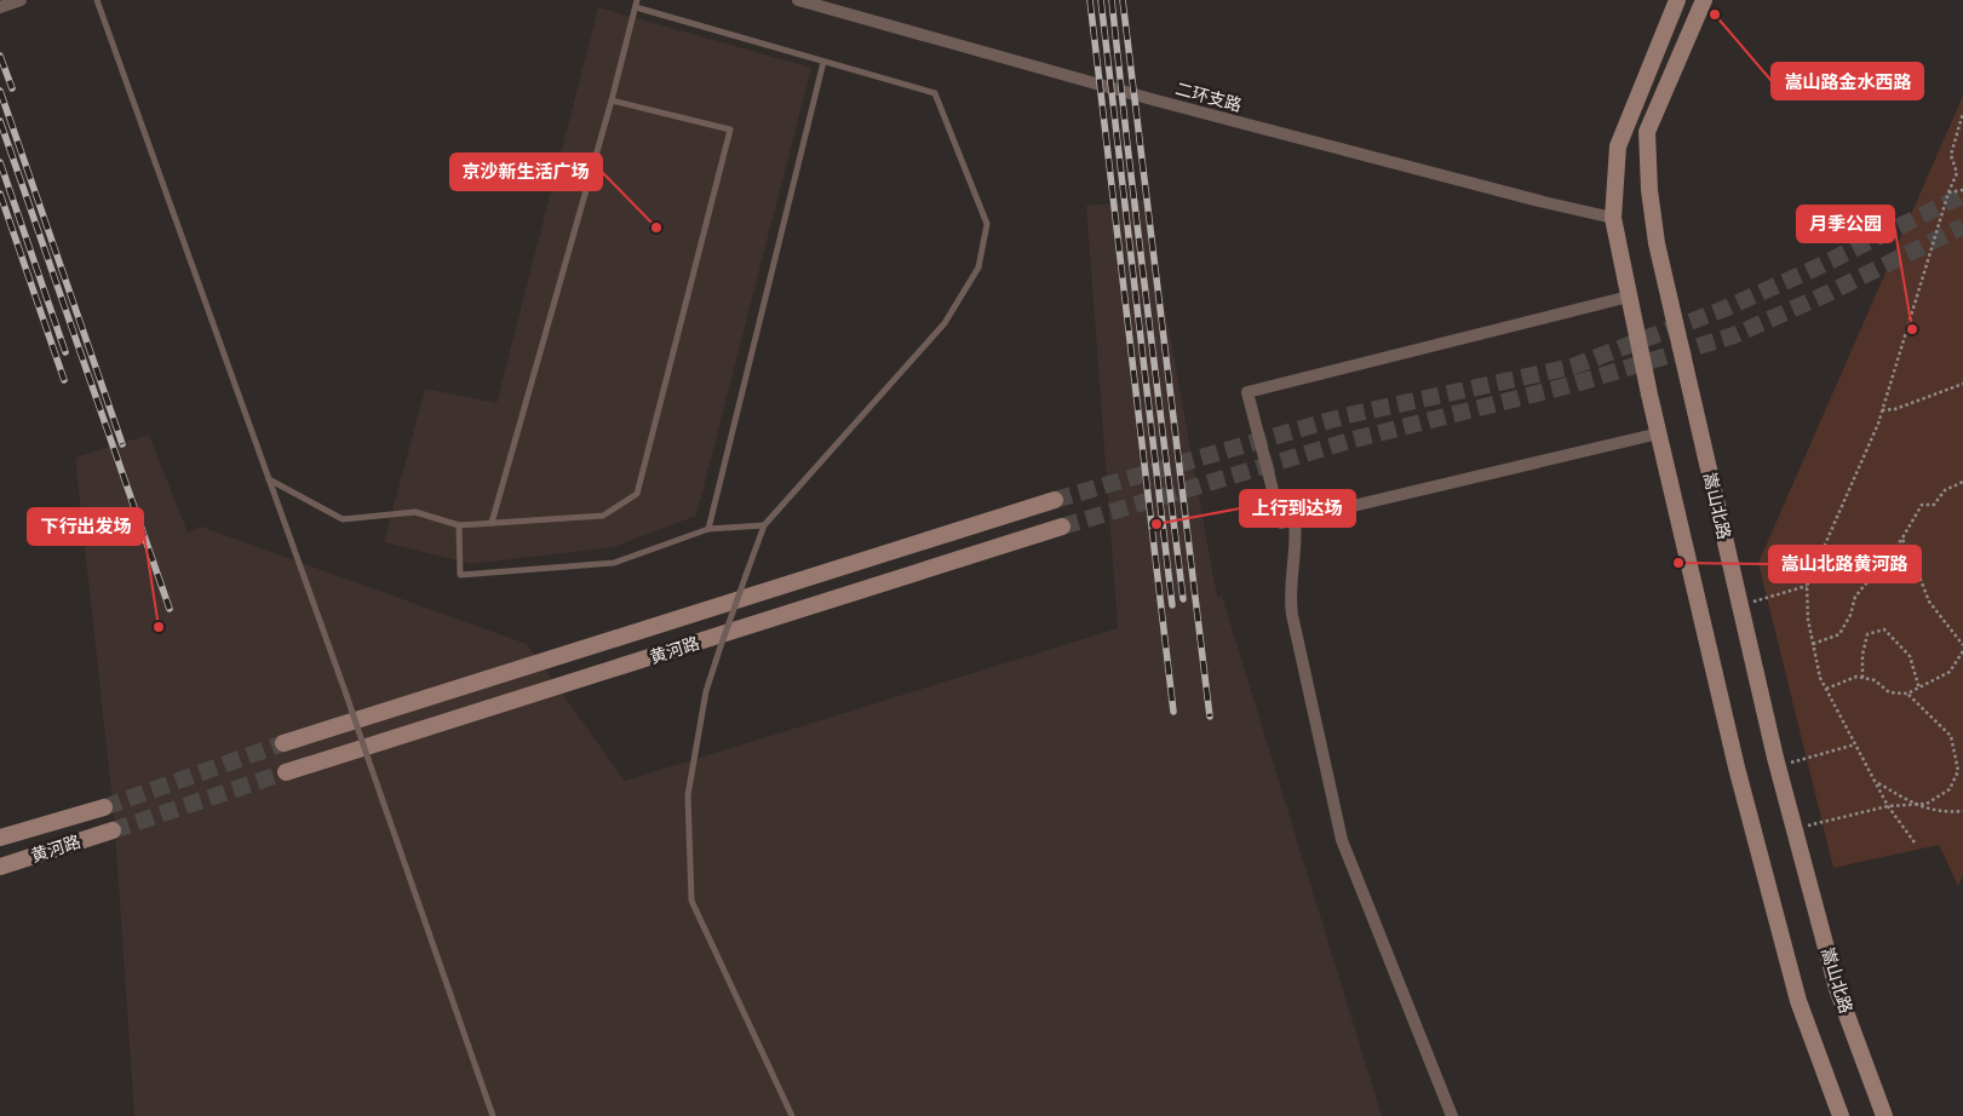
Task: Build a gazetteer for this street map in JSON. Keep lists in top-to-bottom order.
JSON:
{
  "streets": {
    "main road": ["嵩山北路", "黄河路"],
    "street": ["二环支路"]
  },
  "places": [
    "嵩山路金水西路",
    "京沙新生活广场",
    "月季公园",
    "上行到达场",
    "嵩山北路黄河路",
    "下行出发场"
  ]
}
